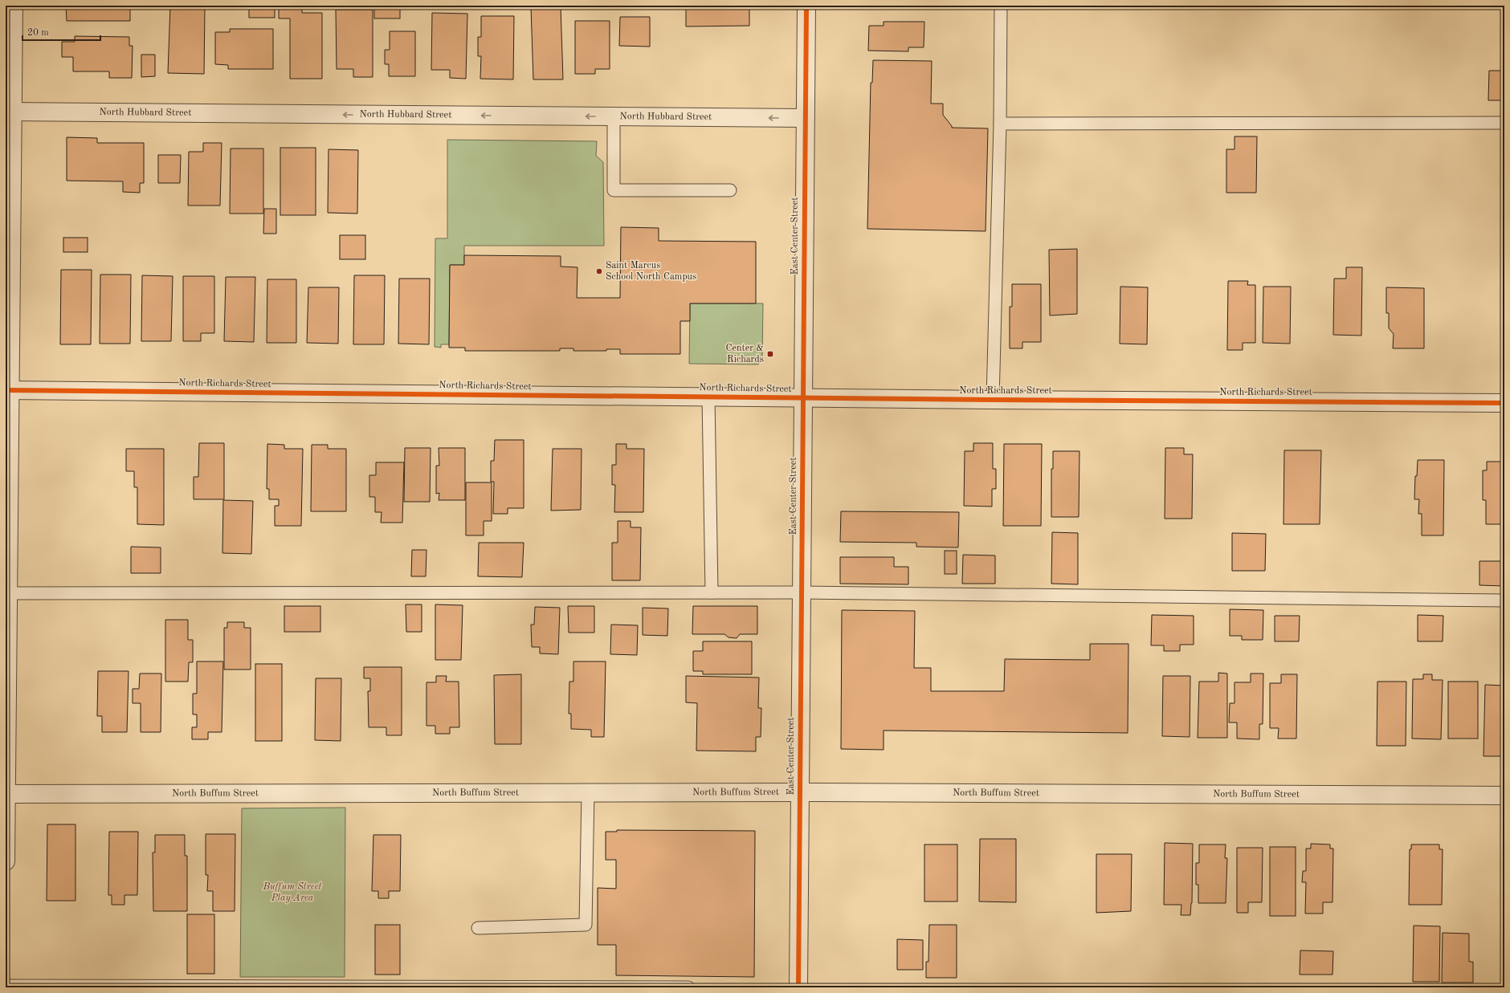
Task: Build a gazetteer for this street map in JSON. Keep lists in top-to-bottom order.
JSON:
{
  "streets": {
    "street": [
      "North Hubbard Street",
      "East Center Street",
      "North Richards Street",
      "North Buffum Street"
    ]
  },
  "crossings": [
    ["North Hubbard Street", "East Center Street"],
    ["East Center Street", "North Richards Street"],
    ["East Center Street", "North Buffum Street"]
  ],
  "one_way": ["North Hubbard Street"],
  "parks": ["Buffum Street Play Area"],
  "places": {
    "other": ["Saint Marcus School North Campus"],
    "transit": ["Center & Richards"]
  },
  "scale_bar": "20 m"
}
